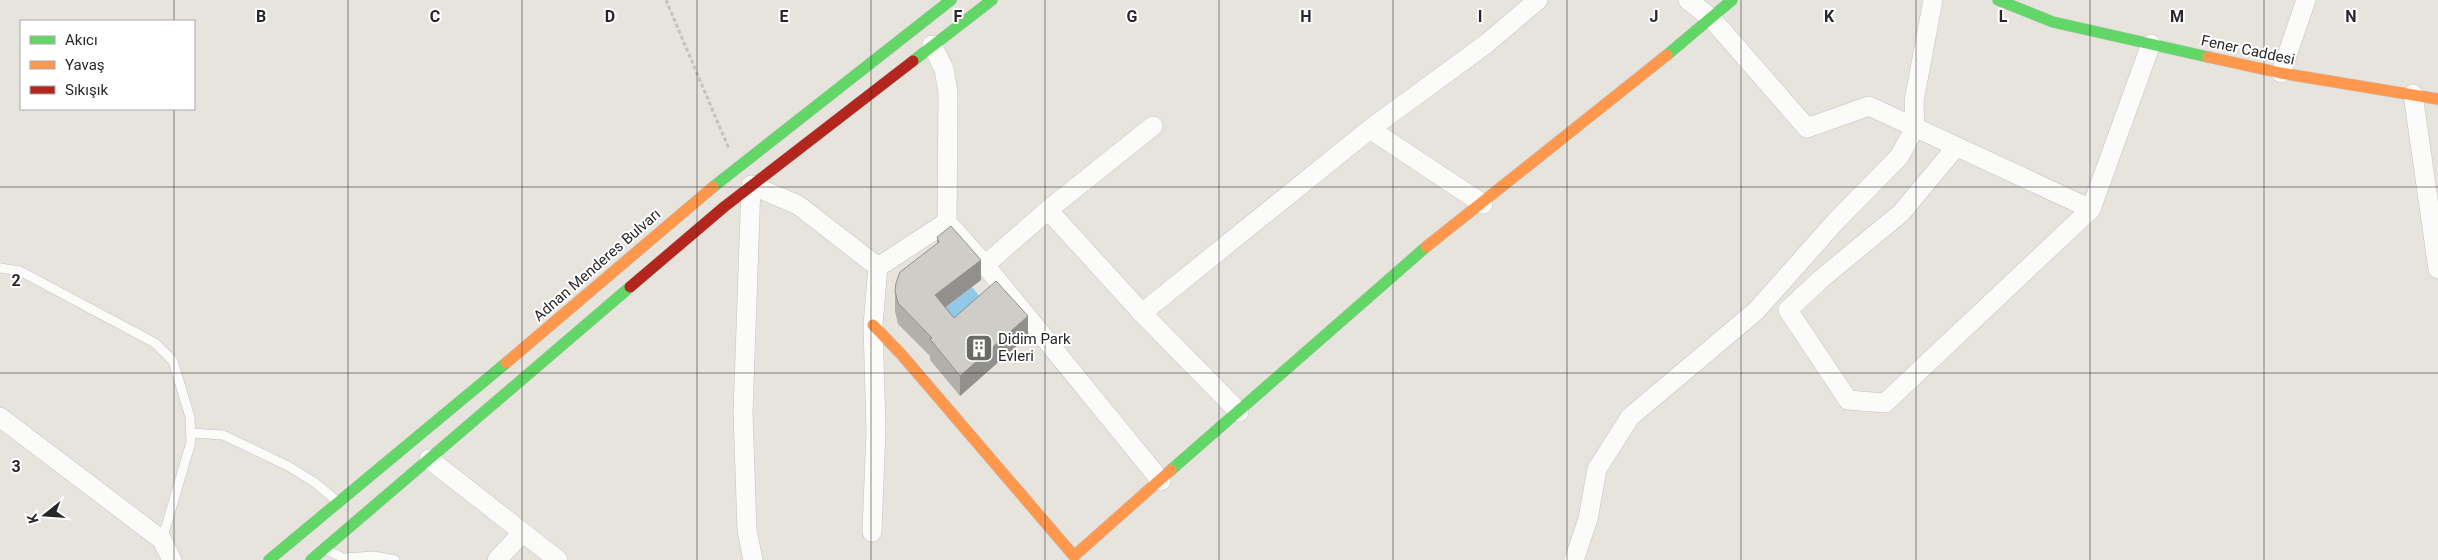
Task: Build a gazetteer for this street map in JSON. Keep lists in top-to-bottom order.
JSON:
{
  "streets": {
    "main road": ["Fener Caddesi", "Adnan Menderes Bulvarı"]
  },
  "places": {
    "building": ["Didim Park Evleri"]
  },
  "legend": ["Akıcı", "Yavaş", "Sıkışık"],
  "north": "left",
  "grid": {
    "columns": [
      "B",
      "C",
      "D",
      "E",
      "F",
      "G",
      "H",
      "I",
      "J",
      "K",
      "L",
      "M",
      "N"
    ],
    "rows": ["2", "3"]
  }
}
